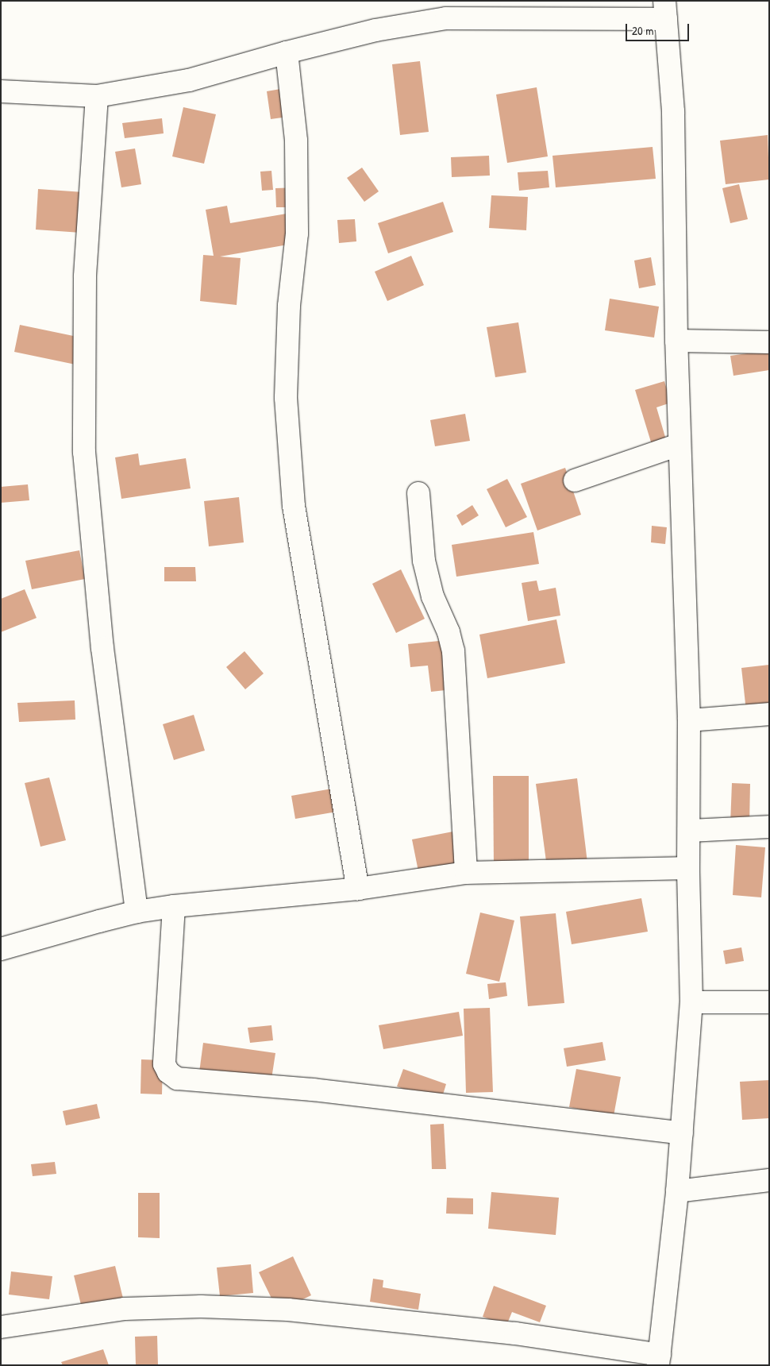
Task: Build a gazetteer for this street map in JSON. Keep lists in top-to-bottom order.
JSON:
{
  "scale_bar": "20 m"
}
